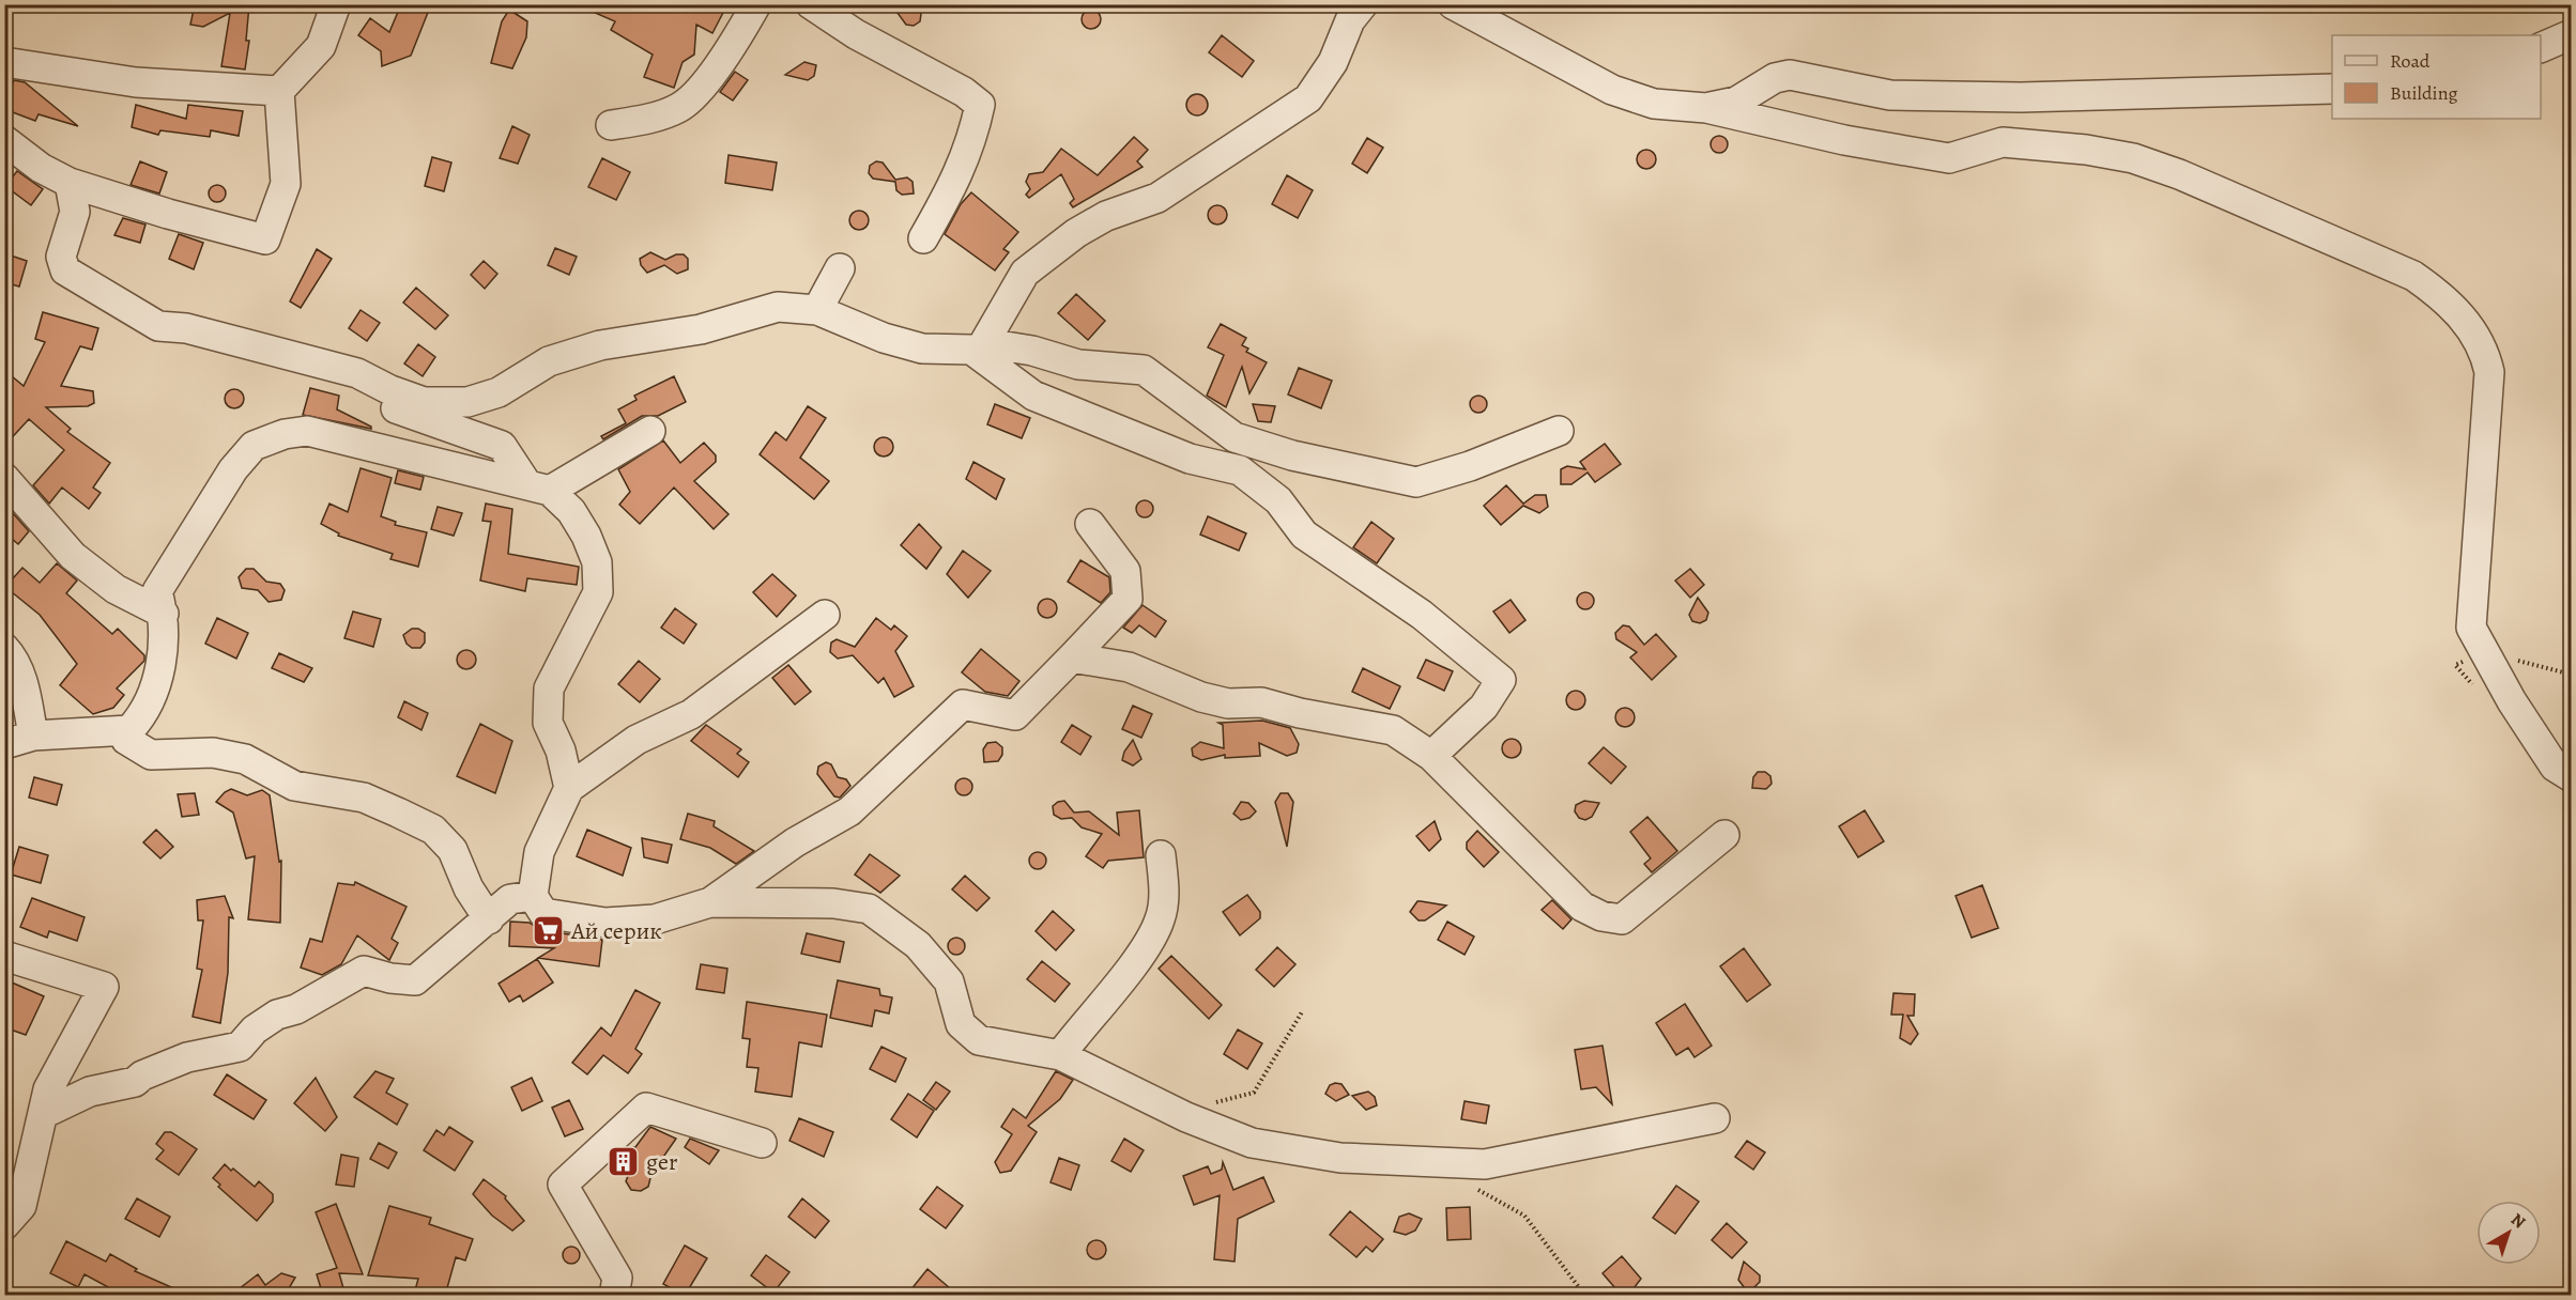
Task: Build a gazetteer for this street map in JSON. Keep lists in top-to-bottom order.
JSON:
{
  "places": {
    "supermarket": ["Ай серик"],
    "building": ["ger"]
  },
  "legend": ["Road", "Building"],
  "north": "top right"
}
